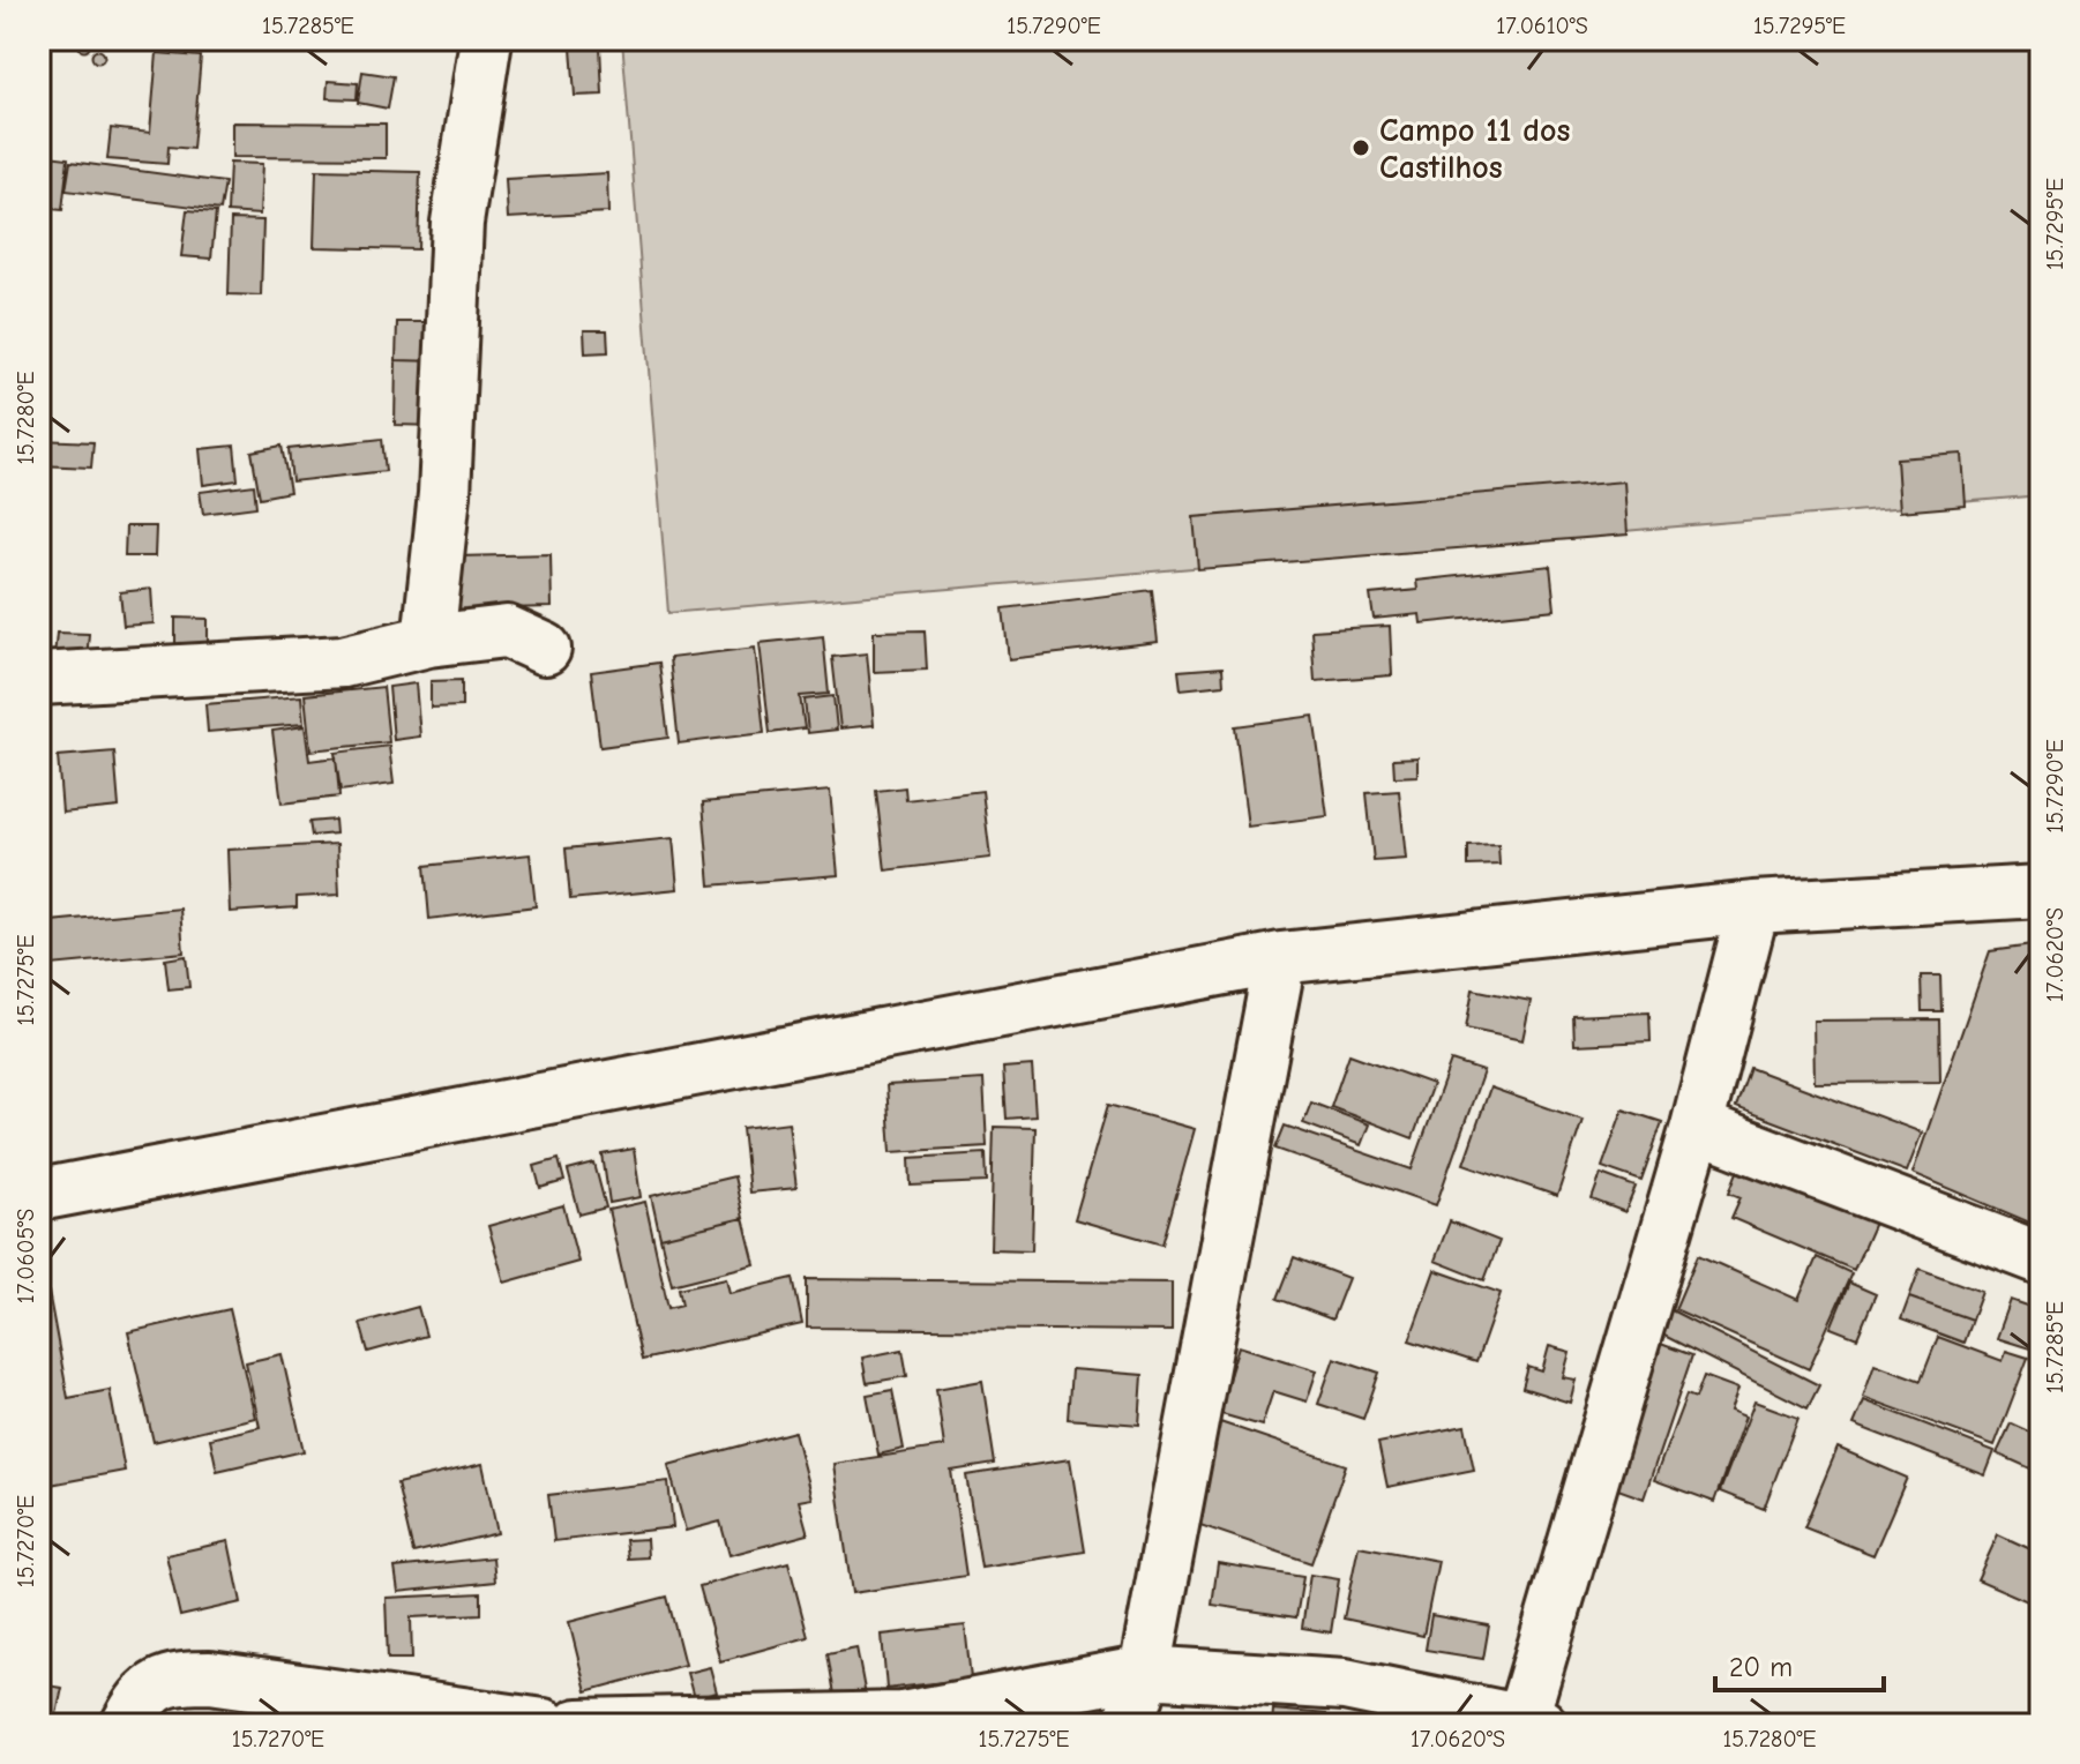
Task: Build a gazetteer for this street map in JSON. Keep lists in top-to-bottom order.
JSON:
{
  "places": ["Campo 11 dos Castilhos"],
  "scale_bar": "20 m",
  "coordinates": [
    "15.7285°E",
    "15.7290°E",
    "17.0610°S",
    "15.7295°E",
    "15.7280°E",
    "17.0620°S",
    "15.7275°E",
    "17.0605°S",
    "15.7270°E"
  ]
}
